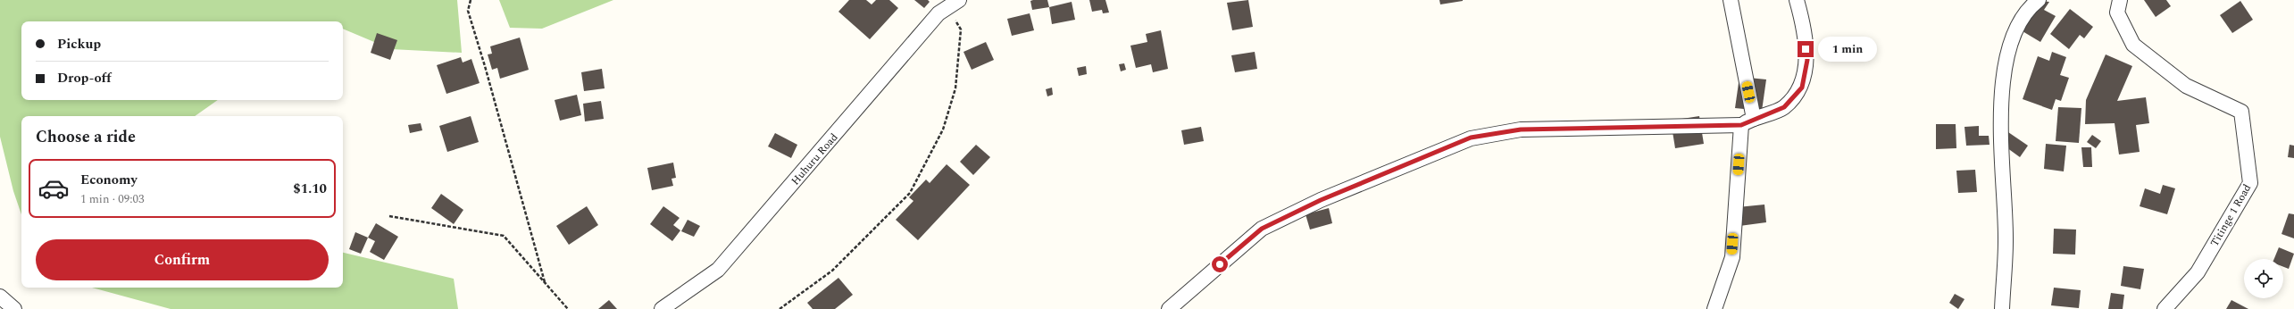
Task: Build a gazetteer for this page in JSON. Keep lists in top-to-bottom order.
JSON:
{
  "streets": {
    "street": ["Huhuru Road", "Titinge 1 Road"]
  },
  "page": {
    "banner": ["Pickup", "Drop-off"],
    "bubble": "1 min",
    "heading": "Choose a ride",
    "list": [
      {
        "name": "Economy",
        "note": "1 min · 09:03",
        "value": "$1.10"
      }
    ],
    "buttons": "Confirm"
  }
}
